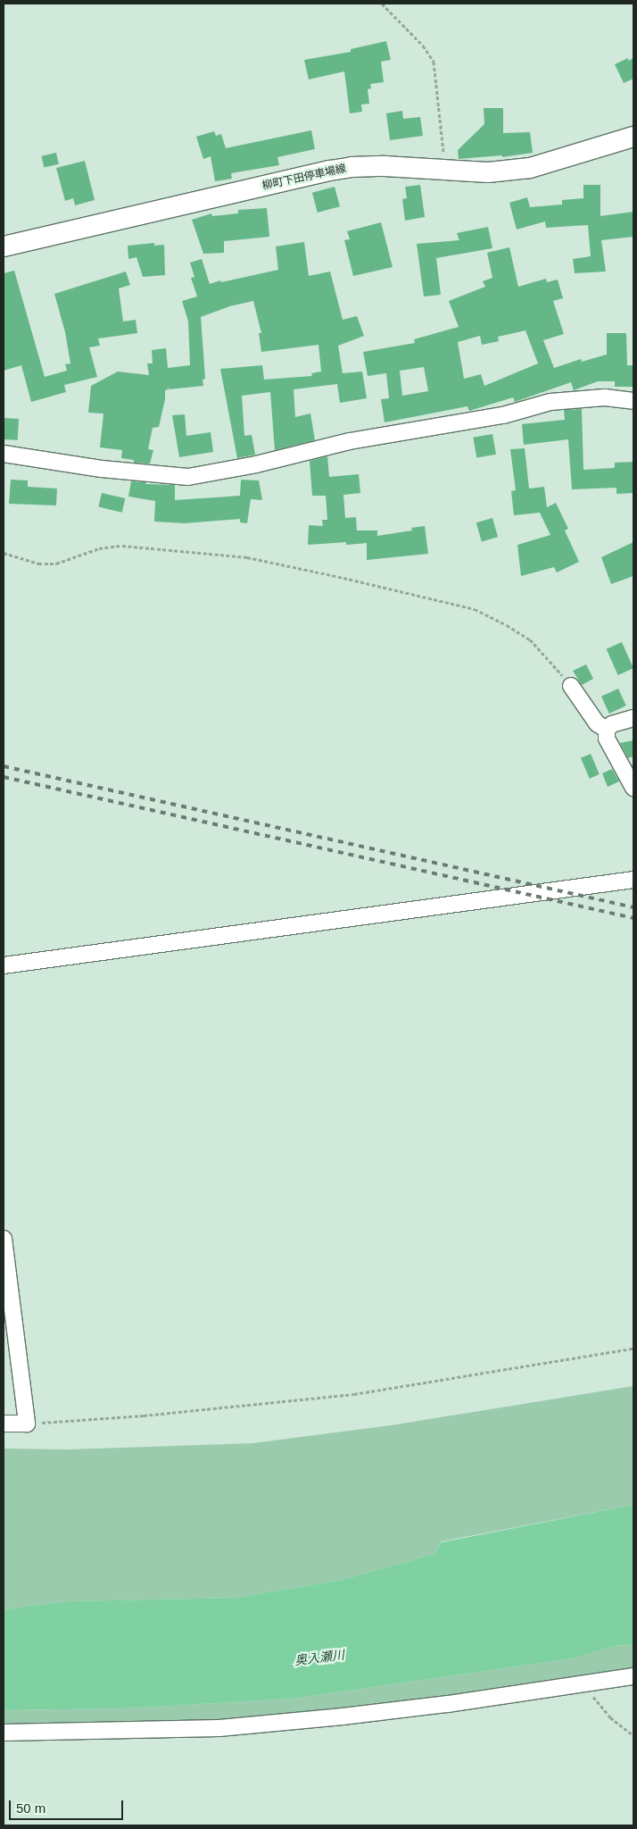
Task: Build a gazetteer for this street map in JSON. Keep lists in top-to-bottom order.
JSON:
{
  "streets": {
    "main road": ["柳町下田停車場線"]
  },
  "water": ["奥入瀬川"],
  "scale_bar": "50 m"
}
